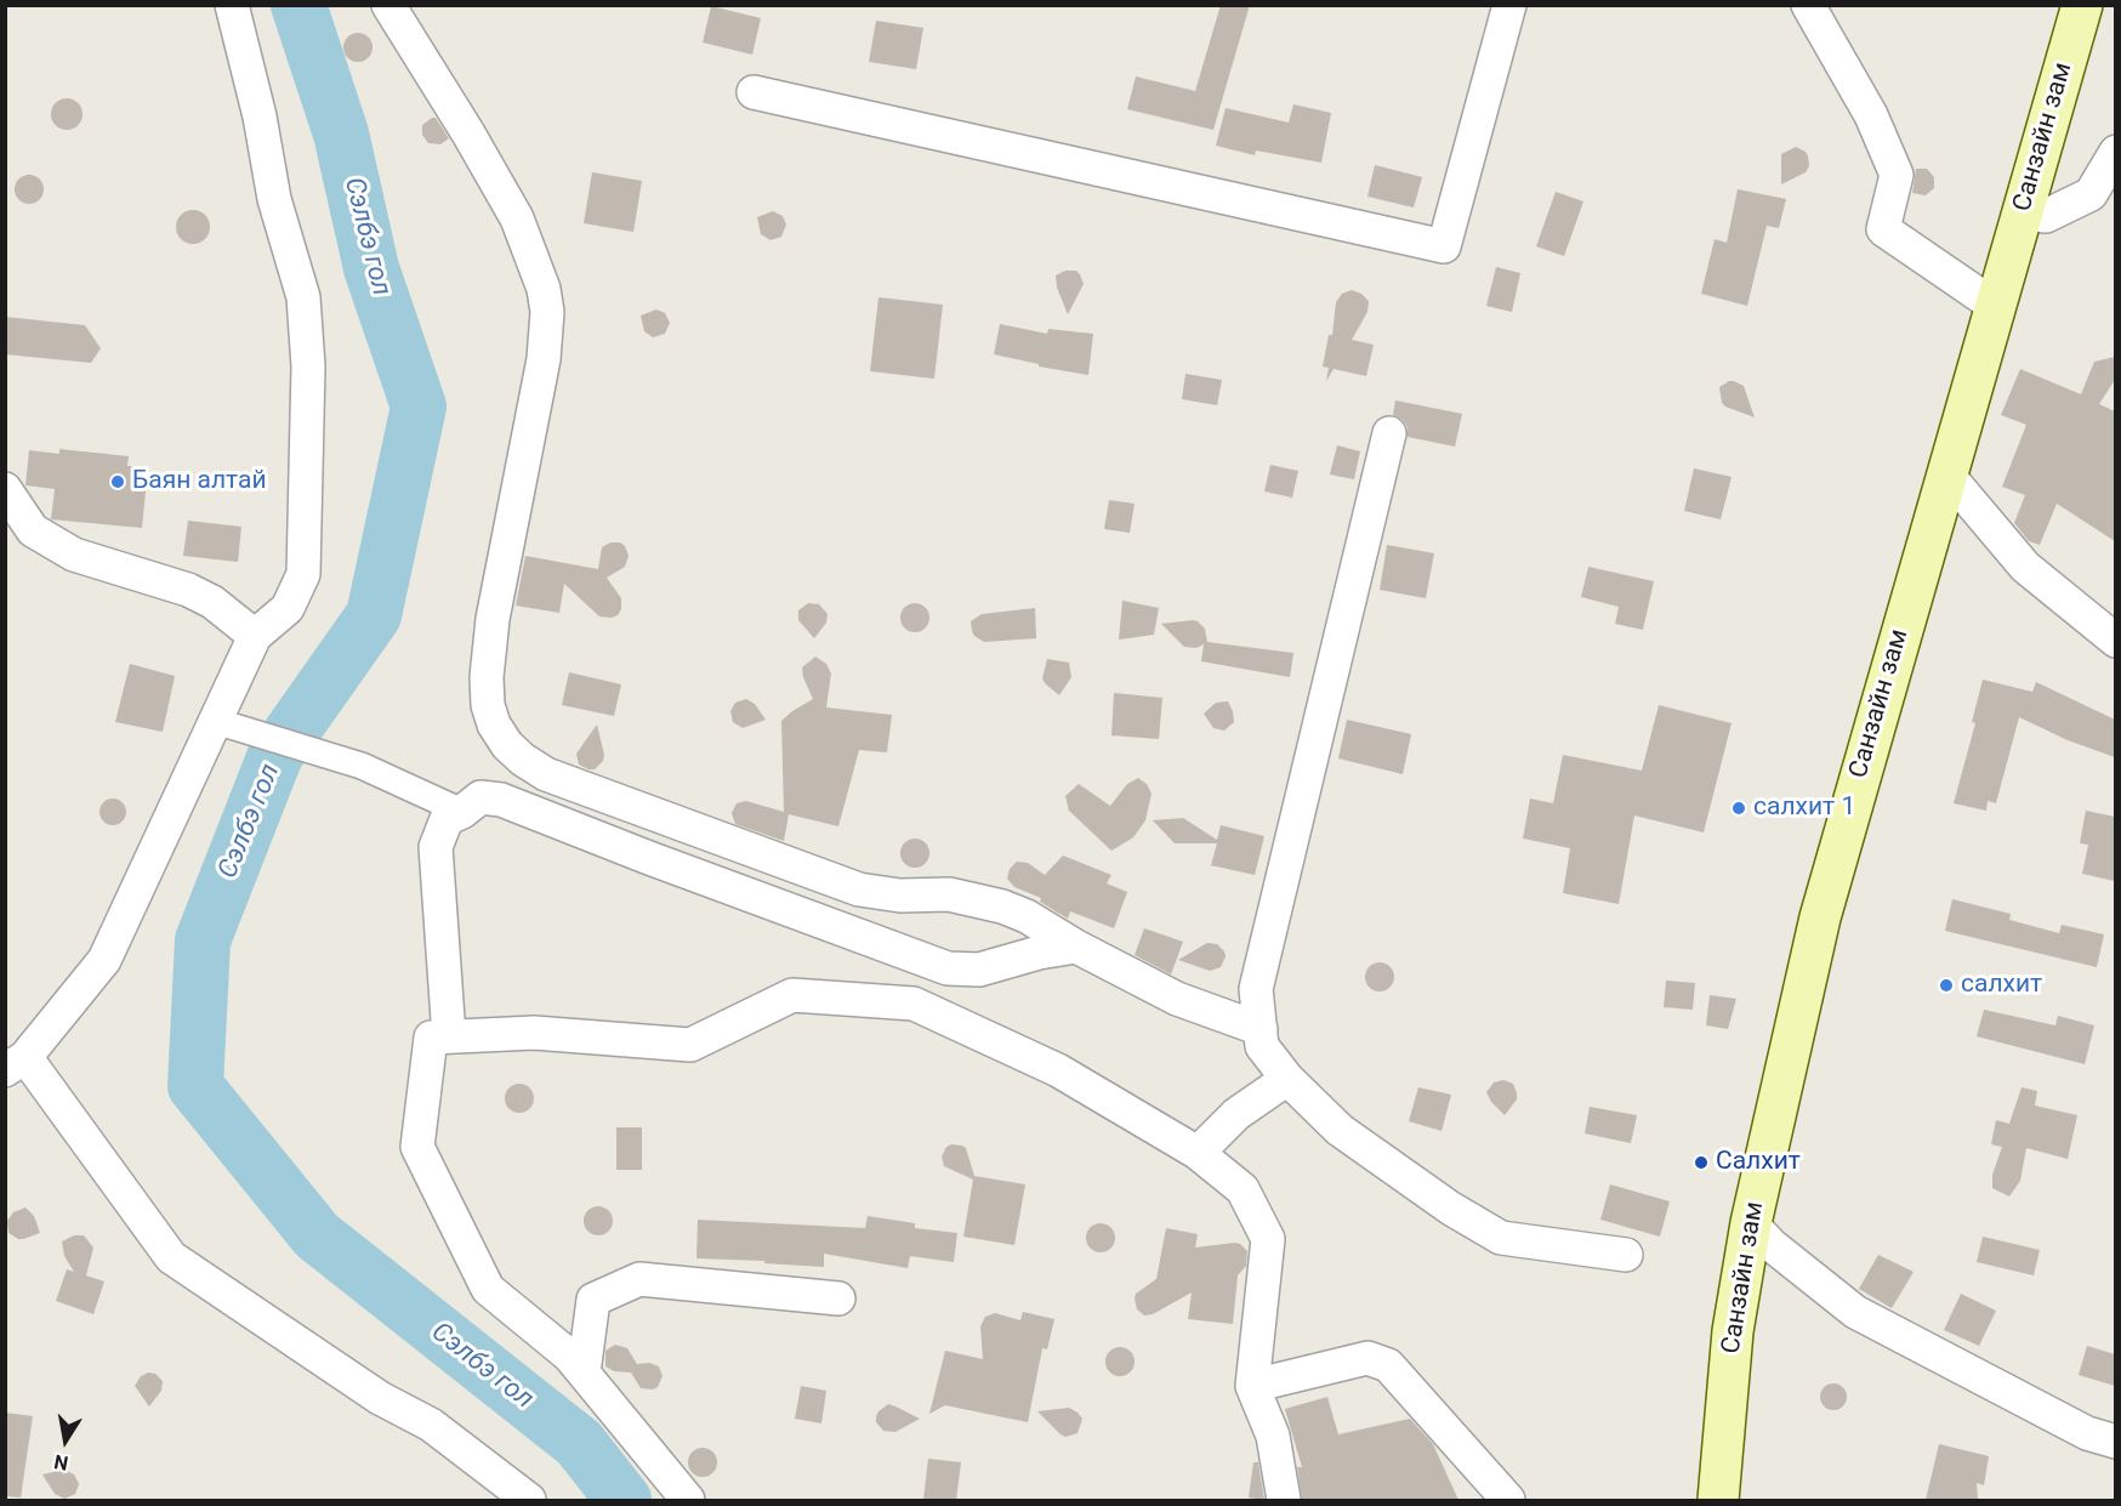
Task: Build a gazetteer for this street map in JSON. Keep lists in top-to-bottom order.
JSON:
{
  "streets": {
    "main road": ["Санзайн зам"]
  },
  "water": ["Сэлбэ гол"],
  "places": [
    "Баян алтай",
    "салхит 1",
    "салхит",
    "Салхит"
  ],
  "north": "bottom"
}
